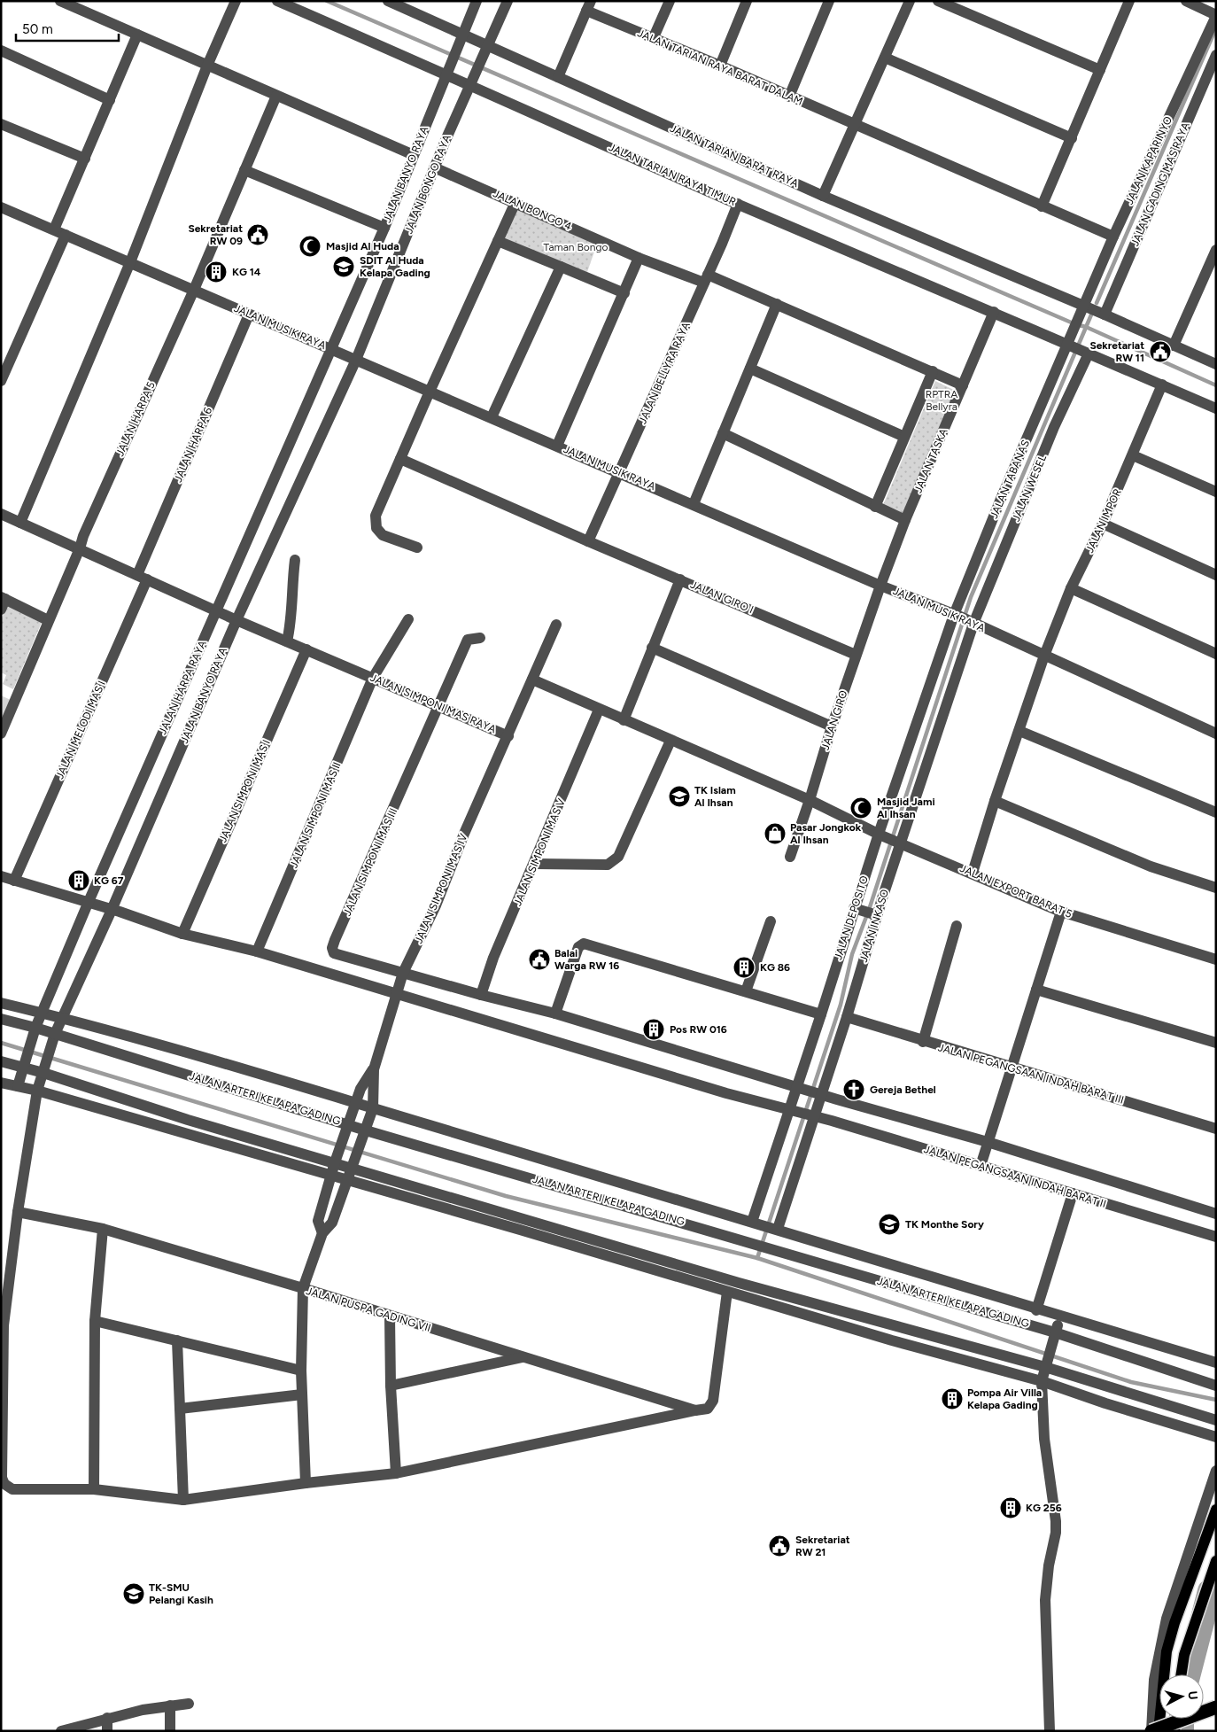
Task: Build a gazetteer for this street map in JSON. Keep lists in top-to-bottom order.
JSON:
{
  "streets": {
    "street": [
      "JALAN TARIAN RAYA BARAT DALAM",
      "JALAN TARIAN BARAT RAYA",
      "JALAN KAPARINYO",
      "JALAN BANYO RAYA",
      "JALAN TARIAN RAYA TIMUR",
      "JALAN BONGO RAYA",
      "JALAN GADING MAS RAYA",
      "JALAN BONGO 4",
      "JALAN MUSIK RAYA",
      "JALAN BELLYRA RAYA",
      "JALAN HARPA 5",
      "JALAN HARPA 6",
      "JALAN TASKA",
      "JALAN TABANAS",
      "JALAN WESEL",
      "JALAN IMPOR",
      "JALAN GIRO I",
      "JALAN HARPA RAYA",
      "JALAN SIMPONI MAS RAYA",
      "JALAN GIRO",
      "JALAN MELODI MAS I",
      "JALAN SIMPONI MAS I",
      "JALAN SIMPONI MAS II",
      "JALAN SIMPONI MAS V",
      "JALAN SIMPONI MAS III",
      "JALAN SIMPONI MAS IV",
      "JALAN EXPORT BARAT 5",
      "JALAN DEPOSITO",
      "JALAN INKASO",
      "JALAN PEGANGSAAN INDAH BARAT III",
      "JALAN ARTERI KELAPA GADING",
      "JALAN PEGANGSAAN INDAH BARAT II",
      "JALAN PUSPA GADING VII"
    ]
  },
  "crossings": [
    ["JALAN TARIAN RAYA BARAT DALAM", "JALAN KAPARINYO"],
    ["JALAN TARIAN BARAT RAYA", "JALAN KAPARINYO"],
    ["JALAN TARIAN BARAT RAYA", "JALAN BANYO RAYA"],
    ["JALAN TARIAN BARAT RAYA", "JALAN BONGO RAYA"],
    ["JALAN TARIAN BARAT RAYA", "JALAN GADING MAS RAYA"],
    ["JALAN TARIAN BARAT RAYA", "JALAN TABANAS"],
    ["JALAN KAPARINYO", "JALAN TABANAS"],
    ["JALAN BANYO RAYA", "JALAN TARIAN RAYA TIMUR"],
    ["JALAN BANYO RAYA", "JALAN BONGO RAYA"],
    ["JALAN BANYO RAYA", "JALAN MUSIK RAYA"],
    ["JALAN BANYO RAYA", "JALAN HARPA RAYA"],
    ["JALAN BANYO RAYA", "JALAN SIMPONI MAS RAYA"],
    ["JALAN BANYO RAYA", "JALAN ARTERI KELAPA GADING"],
    ["JALAN BANYO RAYA", "JALAN PEGANGSAAN INDAH BARAT II"],
    ["JALAN BANYO RAYA", "JALAN PUSPA GADING VII"],
    ["JALAN TARIAN RAYA TIMUR", "JALAN BONGO RAYA"],
    ["JALAN TARIAN RAYA TIMUR", "JALAN BELLYRA RAYA"],
    ["JALAN TARIAN RAYA TIMUR", "JALAN TASKA"],
    ["JALAN TARIAN RAYA TIMUR", "JALAN TABANAS"],
    ["JALAN TARIAN RAYA TIMUR", "JALAN WESEL"],
    ["JALAN BONGO RAYA", "JALAN BONGO 4"],
    ["JALAN BONGO RAYA", "JALAN MUSIK RAYA"],
    ["JALAN BONGO 4", "JALAN BELLYRA RAYA"],
    ["JALAN BONGO 4", "JALAN TASKA"],
    ["JALAN MUSIK RAYA", "JALAN BELLYRA RAYA"],
    ["JALAN MUSIK RAYA", "JALAN HARPA 5"],
    ["JALAN MUSIK RAYA", "JALAN HARPA 6"],
    ["JALAN MUSIK RAYA", "JALAN TASKA"],
    ["JALAN MUSIK RAYA", "JALAN TABANAS"],
    ["JALAN MUSIK RAYA", "JALAN WESEL"],
    ["JALAN MUSIK RAYA", "JALAN IMPOR"],
    ["JALAN MUSIK RAYA", "JALAN HARPA RAYA"],
    ["JALAN MUSIK RAYA", "JALAN GIRO"],
    ["JALAN MUSIK RAYA", "JALAN DEPOSITO"],
    ["JALAN MUSIK RAYA", "JALAN INKASO"],
    ["JALAN BELLYRA RAYA", "JALAN GIRO I"],
    ["JALAN HARPA 5", "JALAN SIMPONI MAS RAYA"],
    ["JALAN HARPA 6", "JALAN SIMPONI MAS RAYA"],
    ["JALAN HARPA 6", "JALAN MELODI MAS I"],
    ["JALAN TASKA", "JALAN GIRO"],
    ["JALAN TABANAS", "JALAN DEPOSITO"],
    ["JALAN WESEL", "JALAN INKASO"],
    ["JALAN IMPOR", "JALAN EXPORT BARAT 5"],
    ["JALAN GIRO I", "JALAN GIRO"],
    ["JALAN HARPA RAYA", "JALAN SIMPONI MAS RAYA"],
    ["JALAN HARPA RAYA", "JALAN ARTERI KELAPA GADING"],
    ["JALAN HARPA RAYA", "JALAN PEGANGSAAN INDAH BARAT II"],
    ["JALAN SIMPONI MAS RAYA", "JALAN MELODI MAS I"],
    ["JALAN SIMPONI MAS RAYA", "JALAN SIMPONI MAS I"],
    ["JALAN SIMPONI MAS RAYA", "JALAN SIMPONI MAS II"],
    ["JALAN SIMPONI MAS RAYA", "JALAN SIMPONI MAS III"],
    ["JALAN SIMPONI MAS RAYA", "JALAN SIMPONI MAS IV"],
    ["JALAN GIRO", "JALAN EXPORT BARAT 5"],
    ["JALAN MELODI MAS I", "JALAN PEGANGSAAN INDAH BARAT II"],
    ["JALAN SIMPONI MAS I", "JALAN PEGANGSAAN INDAH BARAT II"],
    ["JALAN SIMPONI MAS II", "JALAN PEGANGSAAN INDAH BARAT II"],
    ["JALAN SIMPONI MAS III", "JALAN SIMPONI MAS IV"],
    ["JALAN SIMPONI MAS IV", "JALAN ARTERI KELAPA GADING"],
    ["JALAN SIMPONI MAS IV", "JALAN PEGANGSAAN INDAH BARAT II"],
    ["JALAN EXPORT BARAT 5", "JALAN DEPOSITO"],
    ["JALAN EXPORT BARAT 5", "JALAN INKASO"],
    ["JALAN DEPOSITO", "JALAN ARTERI KELAPA GADING"],
    ["JALAN DEPOSITO", "JALAN PEGANGSAAN INDAH BARAT II"],
    ["JALAN INKASO", "JALAN PEGANGSAAN INDAH BARAT III"],
    ["JALAN INKASO", "JALAN ARTERI KELAPA GADING"],
    ["JALAN INKASO", "JALAN PEGANGSAAN INDAH BARAT II"]
  ],
  "parks": ["Taman Bongo", "RPTRA Bellyra"],
  "places": {
    "public building": [
      "Sekretariat RW 09",
      "Sekretariat RW 11",
      "Balai Warga RW 16",
      "Sekretariat RW 21"
    ],
    "mosque": ["Masjid Al Huda", "Masjid Jami Al Ihsan"],
    "school or university": [
      "SDIT Al Huda Kelapa Gading",
      "TK Islam Al Ihsan",
      "TK Monthe Sory",
      "TK-SMU Pelangi Kasih"
    ],
    "building": [
      "KG 14",
      "KG 67",
      "KG 86",
      "Pos RW 016",
      "Pompa Air Villa Kelapa Gading",
      "KG 256"
    ],
    "shop": ["Pasar Jongkok Al Ihsan"],
    "church": ["Gereja Bethel"]
  },
  "scale_bar": "50 m",
  "north": "right"
}
